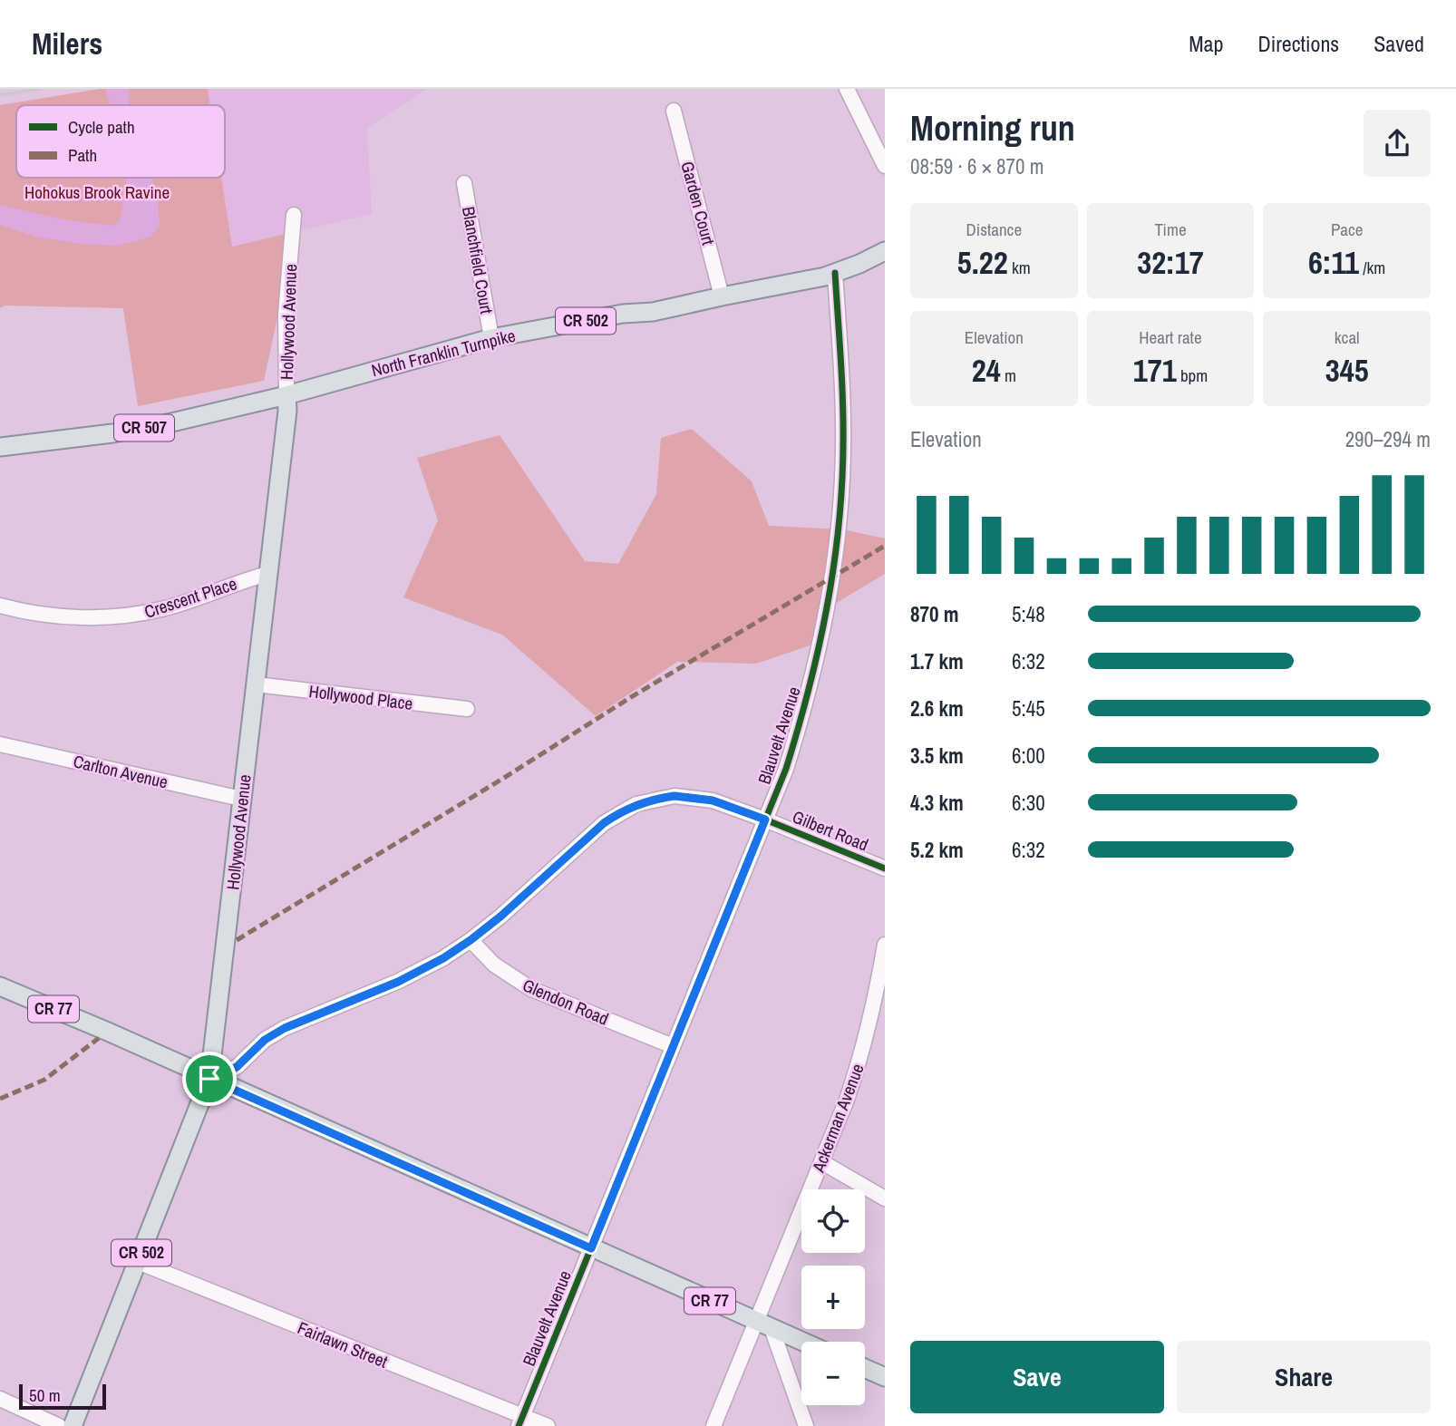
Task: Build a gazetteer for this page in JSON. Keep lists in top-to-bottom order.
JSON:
{
  "streets": {
    "main road": [
      "CR 502",
      "Hollywood Avenue",
      "North Franklin Turnpike",
      "CR 507",
      "CR 77"
    ],
    "street": [
      "Garden Court",
      "Blanchfield Court",
      "Crescent Place",
      "Hollywood Place",
      "Blauvelt Avenue",
      "Carlton Avenue",
      "Gilbert Road",
      "Glendon Road",
      "Ackerman Avenue",
      "Fairlawn Street"
    ]
  },
  "crossings": [
    ["Garden Court", "North Franklin Turnpike"],
    ["Blanchfield Court", "North Franklin Turnpike"],
    ["Hollywood Avenue", "North Franklin Turnpike"],
    ["Hollywood Avenue", "Crescent Place"],
    ["Hollywood Avenue", "Hollywood Place"],
    ["Hollywood Avenue", "Carlton Avenue"],
    ["Hollywood Avenue", "Gilbert Road"],
    ["Hollywood Avenue", "CR 77"],
    ["Hollywood Avenue", "Fairlawn Street"],
    ["North Franklin Turnpike", "Blauvelt Avenue"],
    ["Blauvelt Avenue", "Gilbert Road"],
    ["Blauvelt Avenue", "Glendon Road"],
    ["Blauvelt Avenue", "CR 77"],
    ["Blauvelt Avenue", "Fairlawn Street"],
    ["Gilbert Road", "Glendon Road"],
    ["Gilbert Road", "CR 77"],
    ["CR 77", "Ackerman Avenue"]
  ],
  "parks": ["Hohokus Brook Ravine"],
  "legend": ["Cycle path", "Path"],
  "scale_bar": "50 m",
  "page": {
    "header": "Milers",
    "nav": ["Map", "Directions", "Saved"],
    "heading": ["Morning run", "08:59 · 6 × 870 m"],
    "stats": [
      ["Distance", "5.22 km"],
      ["Time", "32:17"],
      ["Pace", "6:11 /km"],
      ["Elevation", "24 m"],
      ["Heart rate", "171 bpm"],
      ["kcal", "345"]
    ],
    "chart": ["Elevation", "290–294 m"],
    "list": [
      {
        "name": "870 m",
        "note": "5:48"
      },
      {
        "name": "1.7 km",
        "note": "6:32"
      },
      {
        "name": "2.6 km",
        "note": "5:45"
      },
      {
        "name": "3.5 km",
        "note": "6:00"
      },
      {
        "name": "4.3 km",
        "note": "6:30"
      },
      {
        "name": "5.2 km",
        "note": "6:32"
      }
    ],
    "map_buttons": ["+", "−"],
    "buttons": ["Save", "Share"],
    "scale": "50 m"
  }
}
